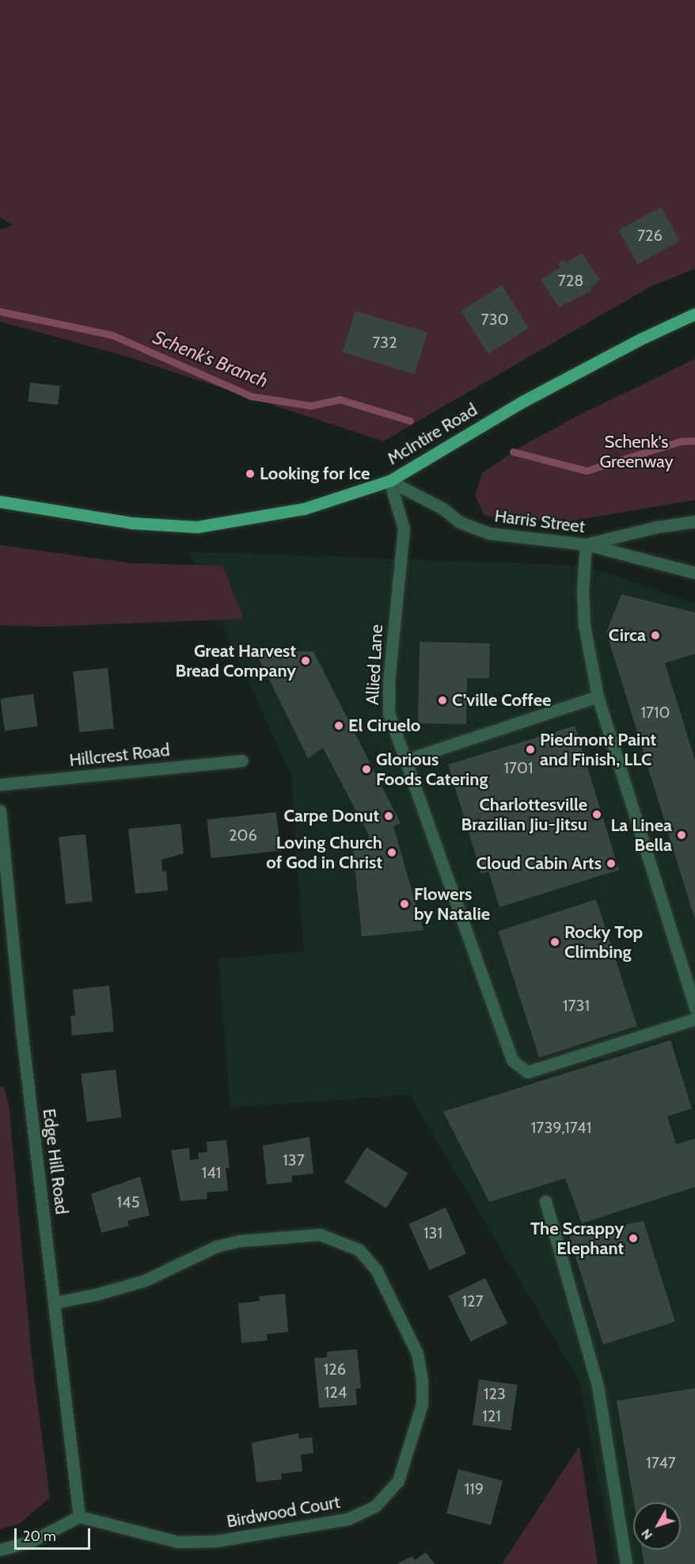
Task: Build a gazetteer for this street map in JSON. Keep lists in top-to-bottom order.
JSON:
{
  "streets": {
    "main road": ["McIntire Road"],
    "street": [
      "Harris Street",
      "Allied Lane",
      "Hillcrest Road",
      "Edge Hill Road",
      "Birdwood Court"
    ]
  },
  "crossings": [
    ["McIntire Road", "Harris Street"],
    ["McIntire Road", "Allied Lane"],
    ["Harris Street", "Allied Lane"],
    ["Edge Hill Road", "Birdwood Court"]
  ],
  "water": ["Schenk's Branch"],
  "parks": ["Schenk's Greenway"],
  "places": [
    "Looking for Ice",
    "Circa",
    "Great Harvest Bread Company",
    "C’ville Coffee",
    "El Ciruelo",
    "Piedmont Paint and Finish, LLC",
    "Glorious Foods Catering",
    "Charlottesville Brazilian Jiu-Jitsu",
    "Carpe Donut",
    "La Linea Bella",
    "Loving Church of God in Christ",
    "Cloud Cabin Arts",
    "Flowers by Natalie",
    "Rocky Top Climbing",
    "The Scrappy Elephant"
  ],
  "house_numbers": [
    "726",
    "728",
    "730",
    "732",
    "1710",
    "1701",
    "206",
    "1731",
    "1739,1741",
    "137",
    "141",
    "145",
    "131",
    "127",
    "126",
    "124",
    "123",
    "121",
    "1747",
    "119"
  ],
  "scale_bar": "20 m",
  "north": "bottom left"
}
